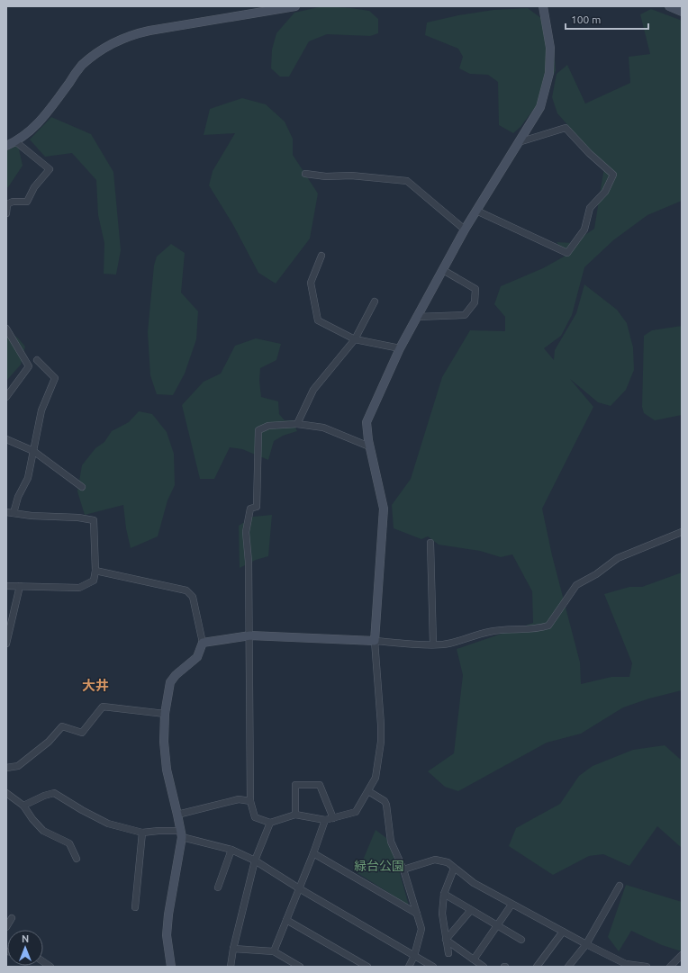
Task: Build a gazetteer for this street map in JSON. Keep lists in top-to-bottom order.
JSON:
{
  "districts": ["大井"],
  "parks": ["緑台公園"],
  "scale_bar": "100 m",
  "north": "top"
}
